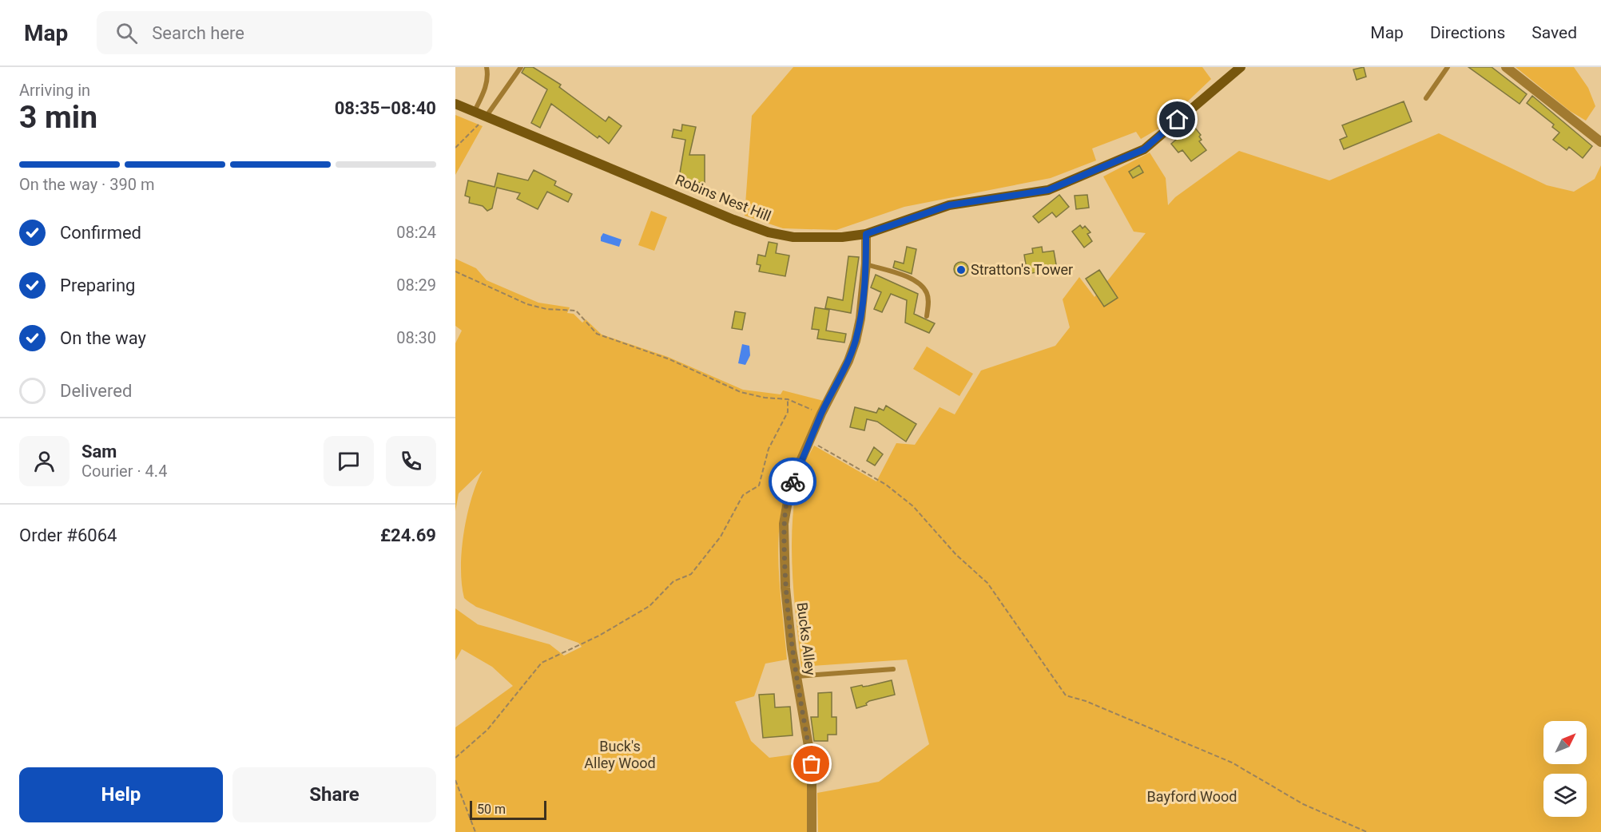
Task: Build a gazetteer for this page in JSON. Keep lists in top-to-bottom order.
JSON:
{
  "streets": {
    "street": ["Robins Nest Hill", "Bucks Alley"]
  },
  "crossings": [
    ["Robins Nest Hill", "Bucks Alley"]
  ],
  "parks": ["Buck's Alley Wood", "Bayford Wood"],
  "places": ["Stratton's Tower"],
  "scale_bar": "50 m",
  "north": "top right",
  "page": {
    "header": "Map",
    "search": "Search here",
    "nav": ["Map", "Directions", "Saved"],
    "heading": ["3 min", "Arriving in", "08:35–08:40"],
    "panel": [
      "Sam",
      "Courier · 4.4",
      "Order #6064",
      "£24.69"
    ],
    "bar": "On the way · 390 m",
    "list": [
      ["Confirmed", "08:24"],
      ["Preparing", "08:29"],
      ["On the way", "08:30"],
      "Delivered"
    ],
    "buttons": ["Help", "Share"],
    "scale": "50 m"
  }
}
